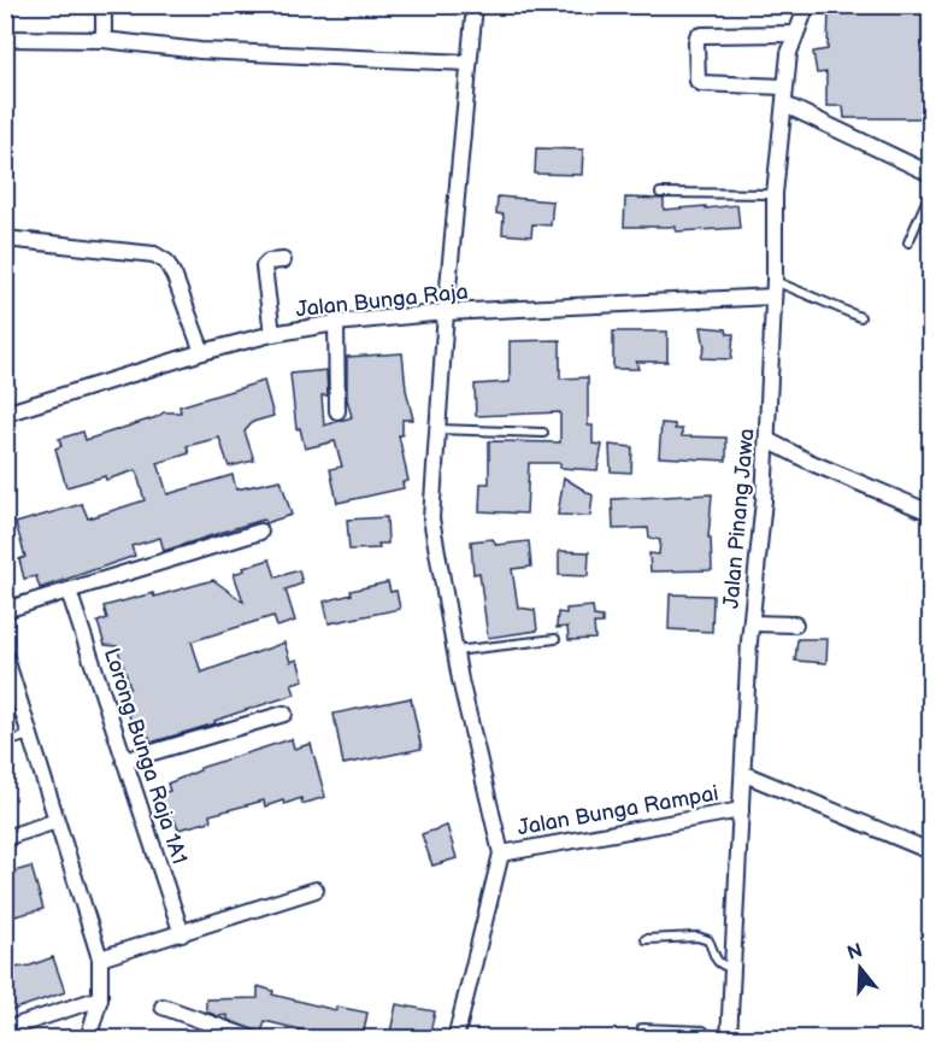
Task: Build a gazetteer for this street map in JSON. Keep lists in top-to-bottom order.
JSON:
{
  "streets": {
    "street": [
      "Jalan Bunga Raja",
      "Jalan Pinang Jawa",
      "Lorong Bunga Raja 1A1",
      "Jalan Bunga Rampai"
    ]
  },
  "crossings": [
    ["Jalan Bunga Raja", "Jalan Pinang Jawa"],
    ["Jalan Pinang Jawa", "Jalan Bunga Rampai"]
  ],
  "north": "top"
}
